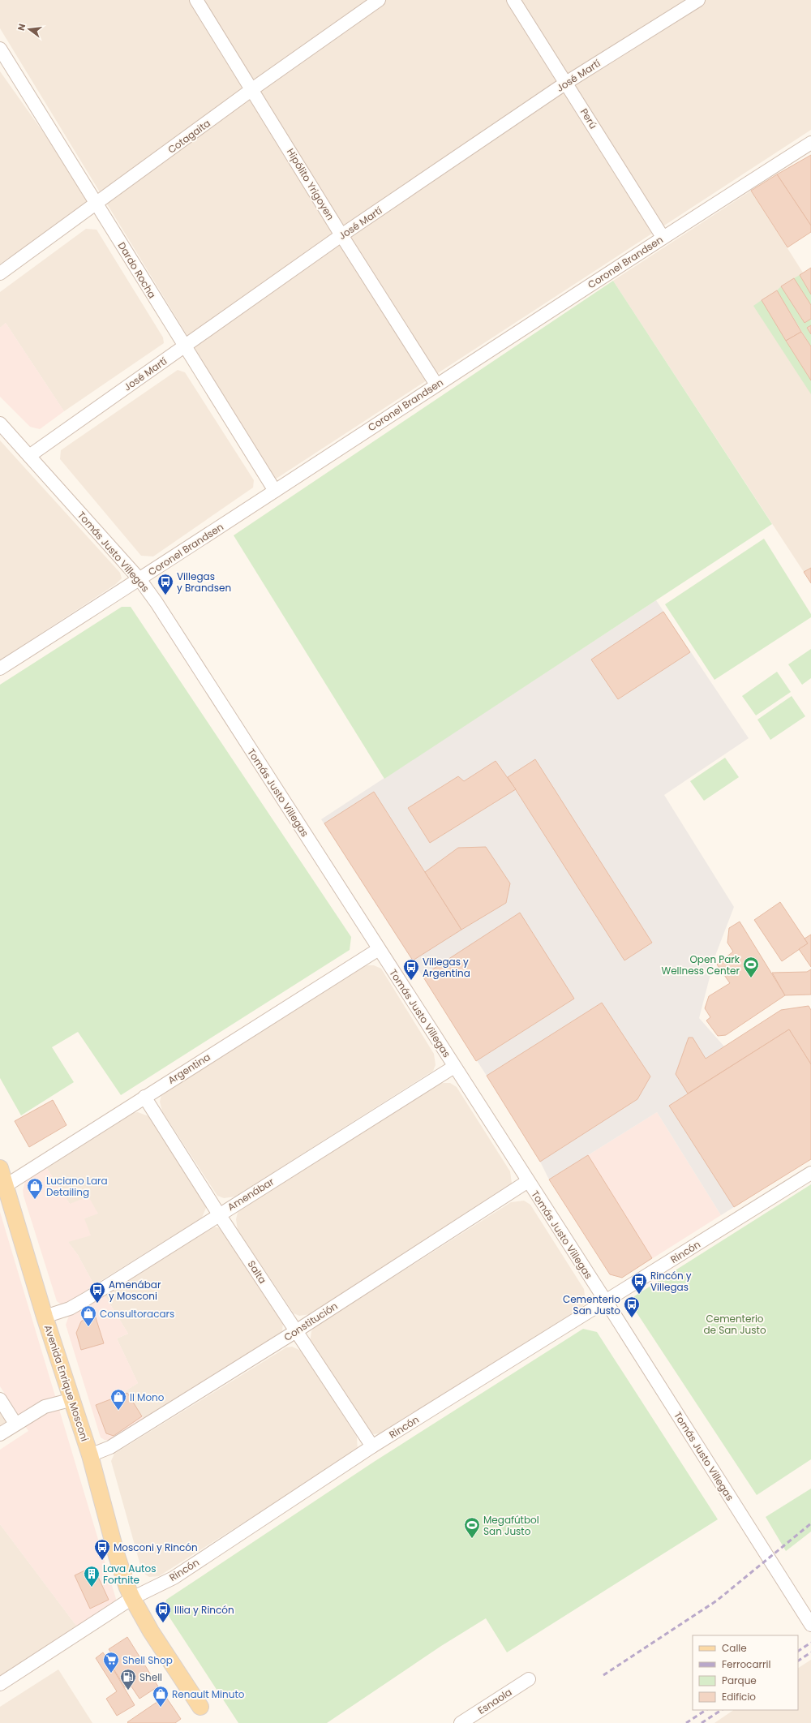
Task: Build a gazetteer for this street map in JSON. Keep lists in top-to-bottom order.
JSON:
{
  "streets": {
    "main road": ["Avenida Enrique Mosconi"],
    "street": [
      "José Martí",
      "Perú",
      "Cotagaita",
      "Hipólito Yrigoyen",
      "Coronel Brandsen",
      "Dardo Rocha",
      "Tomás Justo Villegas",
      "Argentina",
      "Amenábar",
      "Rincón",
      "Salta",
      "Constitución",
      "Esnaola"
    ]
  },
  "crossings": [
    ["José Martí", "Perú"],
    ["José Martí", "Hipólito Yrigoyen"],
    ["José Martí", "Dardo Rocha"],
    ["José Martí", "Tomás Justo Villegas"],
    ["Perú", "Coronel Brandsen"],
    ["Cotagaita", "Hipólito Yrigoyen"],
    ["Cotagaita", "Dardo Rocha"],
    ["Hipólito Yrigoyen", "Coronel Brandsen"],
    ["Coronel Brandsen", "Dardo Rocha"],
    ["Coronel Brandsen", "Tomás Justo Villegas"],
    ["Tomás Justo Villegas", "Argentina"],
    ["Tomás Justo Villegas", "Amenábar"],
    ["Tomás Justo Villegas", "Rincón"],
    ["Tomás Justo Villegas", "Constitución"],
    ["Argentina", "Salta"],
    ["Argentina", "Avenida Enrique Mosconi"],
    ["Amenábar", "Salta"],
    ["Amenábar", "Avenida Enrique Mosconi"],
    ["Rincón", "Salta"],
    ["Rincón", "Avenida Enrique Mosconi"],
    ["Salta", "Constitución"],
    ["Constitución", "Avenida Enrique Mosconi"]
  ],
  "parks": ["Cementerio de San Justo"],
  "places": {
    "bus stop": [
      "Villegas y Brandsen",
      "Villegas y Argentina",
      "Rincón y Villegas",
      "Amenábar y Mosconi",
      "Cementerio San Justo",
      "Mosconi y Rincón",
      "Illia y Rincón"
    ],
    "sports": ["Open Park Wellness Center", "Megafútbol San Justo"],
    "shop": [
      "Luciano Lara Detailing",
      "Consultoracars",
      "Il Mono",
      "Renault Minuto"
    ],
    "building": ["Lava Autos Fortnite"],
    "supermarket": ["Shell Shop"],
    "fuel station": ["Shell"]
  },
  "legend": [
    "Calle",
    "Ferrocarril",
    "Parque",
    "Edificio"
  ],
  "north": "left"
}
